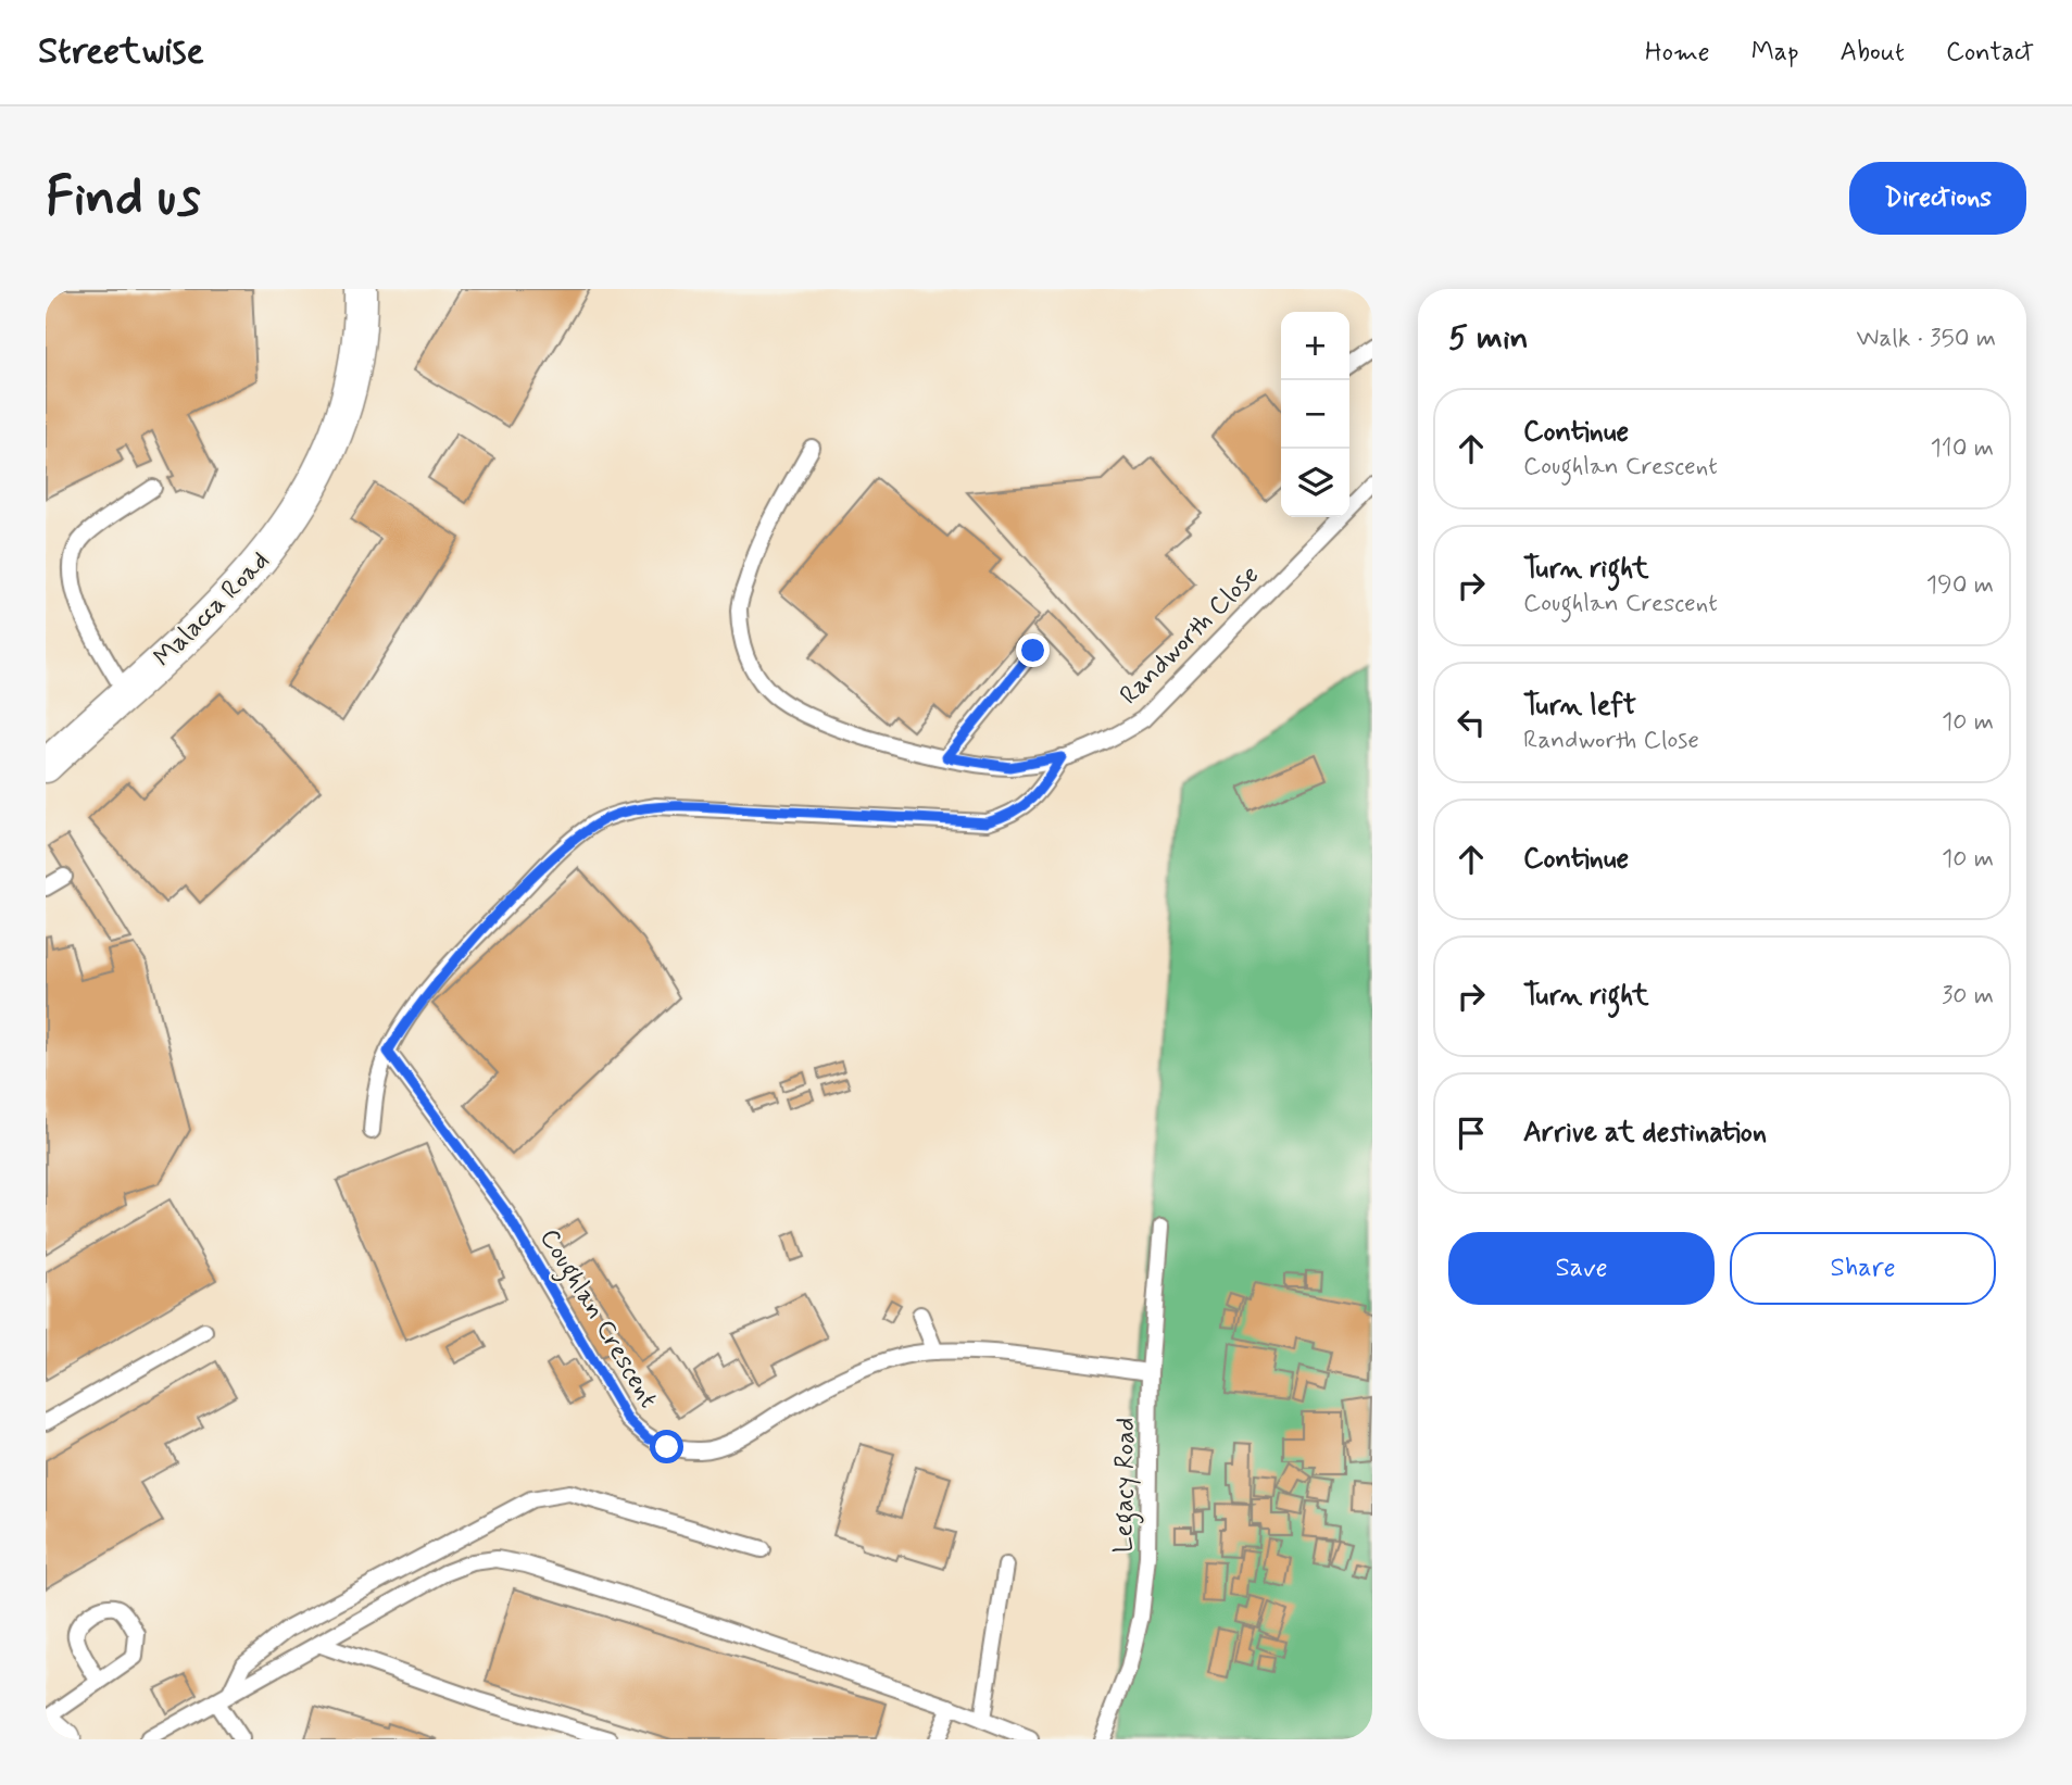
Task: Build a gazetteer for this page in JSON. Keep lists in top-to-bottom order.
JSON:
{
  "streets": {
    "street": ["Malacca Road"],
    "lane": ["Randworth Close", "Coughlan Crescent", "Legacy Road"]
  },
  "crossings": [
    ["Coughlan Crescent", "Legacy Road"]
  ],
  "page": {
    "header": "Streetwise",
    "nav": [
      "Home",
      "Map",
      "About",
      "Contact"
    ],
    "buttons": [
      "Directions",
      ["Save", "Share"]
    ],
    "title": "Find us",
    "heading": ["5 min", "Walk · 350 m"],
    "map_buttons": ["+", "−"],
    "list": [
      ["Continue", "Coughlan Crescent", "110 m"],
      ["Turn right", "Coughlan Crescent", "190 m"],
      ["Turn left", "Randworth Close", "10 m"],
      ["Continue", "10 m"],
      ["Turn right", "30 m"],
      "Arrive at destination"
    ]
  }
}
